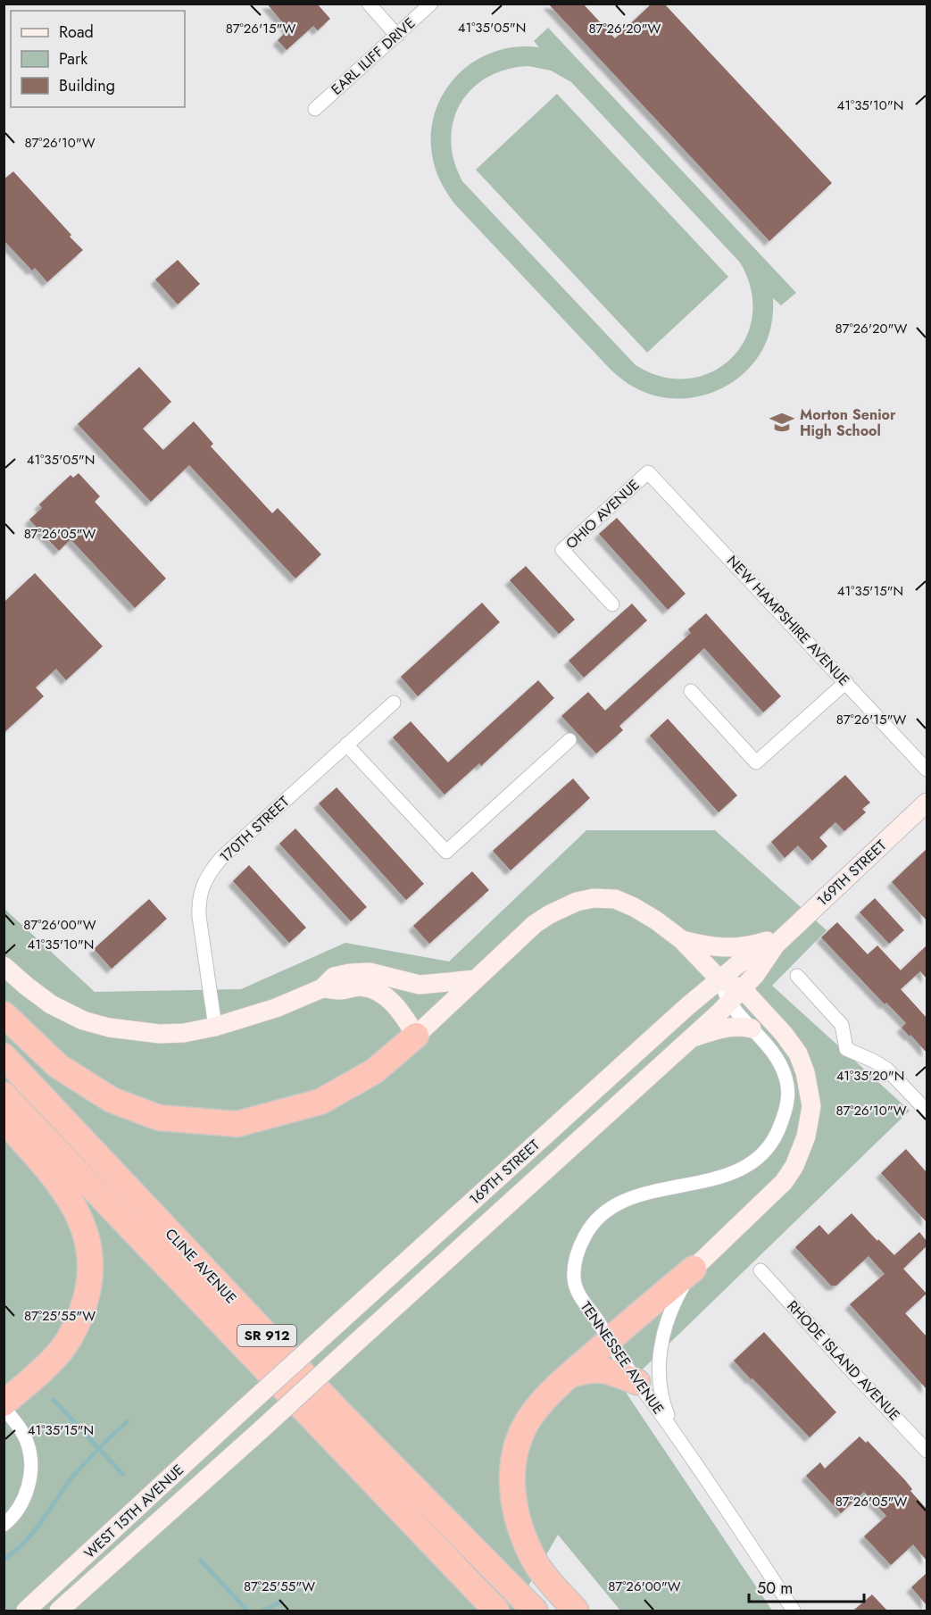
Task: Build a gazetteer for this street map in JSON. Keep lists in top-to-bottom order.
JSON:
{
  "streets": {
    "highway": ["CLINE AVENUE", "SR 912"],
    "main road": ["169TH STREET", "TENNESSEE AVENUE", "WEST 15TH AVENUE"],
    "street": [
      "EARL ILIFF DRIVE",
      "OHIO AVENUE",
      "NEW HAMPSHIRE AVENUE",
      "170TH STREET",
      "RHODE ISLAND AVENUE"
    ]
  },
  "crossings": [
    ["OHIO AVENUE", "NEW HAMPSHIRE AVENUE"],
    ["169TH STREET", "TENNESSEE AVENUE"],
    ["169TH STREET", "WEST 15TH AVENUE"]
  ],
  "places": {
    "school or university": ["Morton Senior High School"]
  },
  "legend": ["Road", "Park", "Building"],
  "scale_bar": "50 m",
  "coordinates": [
    "41°35'05\"N",
    "87°26'15\"W",
    "87°26'20\"W",
    "41°35'10\"N",
    "87°26'10\"W",
    "87°26'05\"W",
    "41°35'15\"N",
    "87°26'00\"W",
    "41°35'20\"N",
    "87°25'55\"W"
  ]
}
